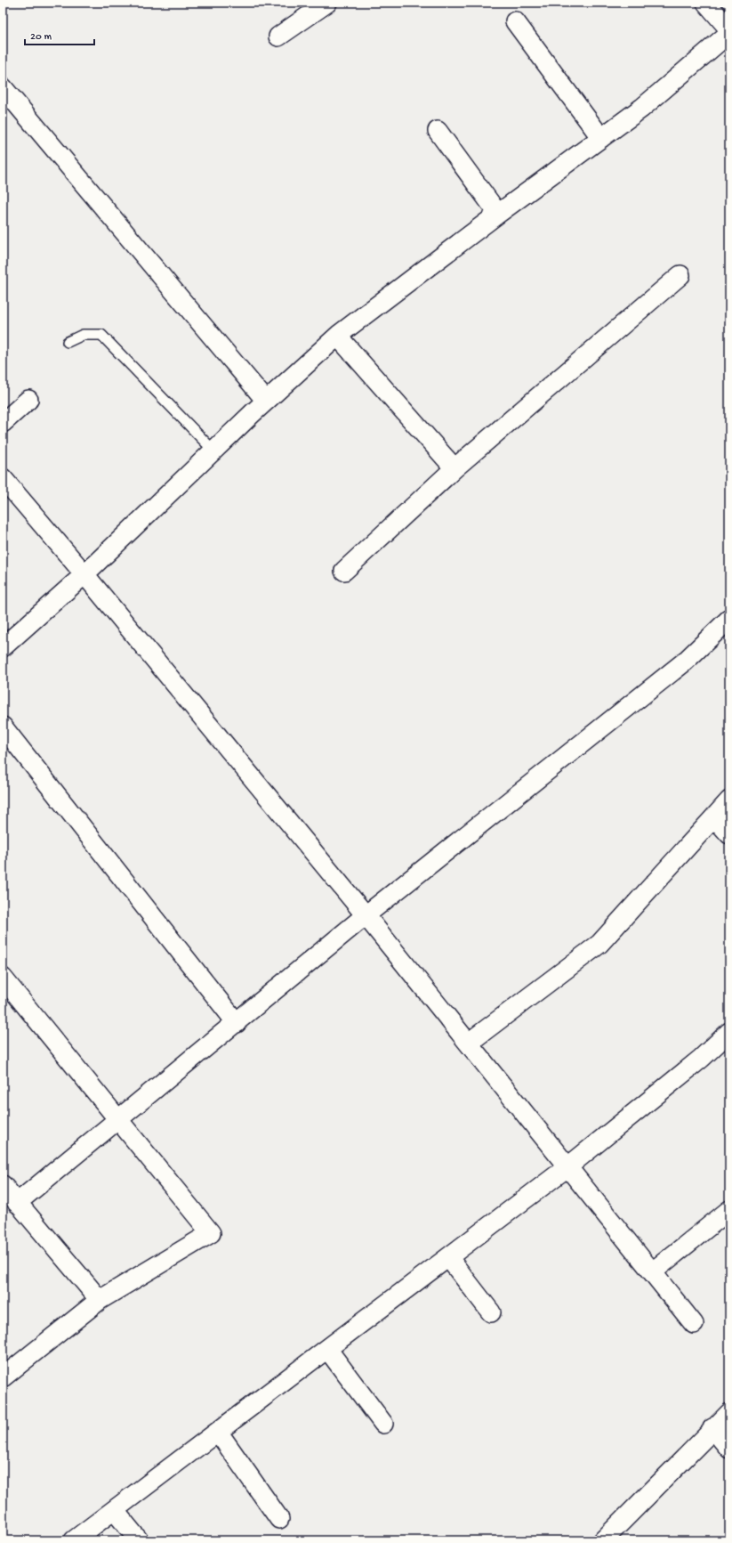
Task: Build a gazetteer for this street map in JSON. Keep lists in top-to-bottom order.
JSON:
{
  "scale_bar": "20 m"
}
